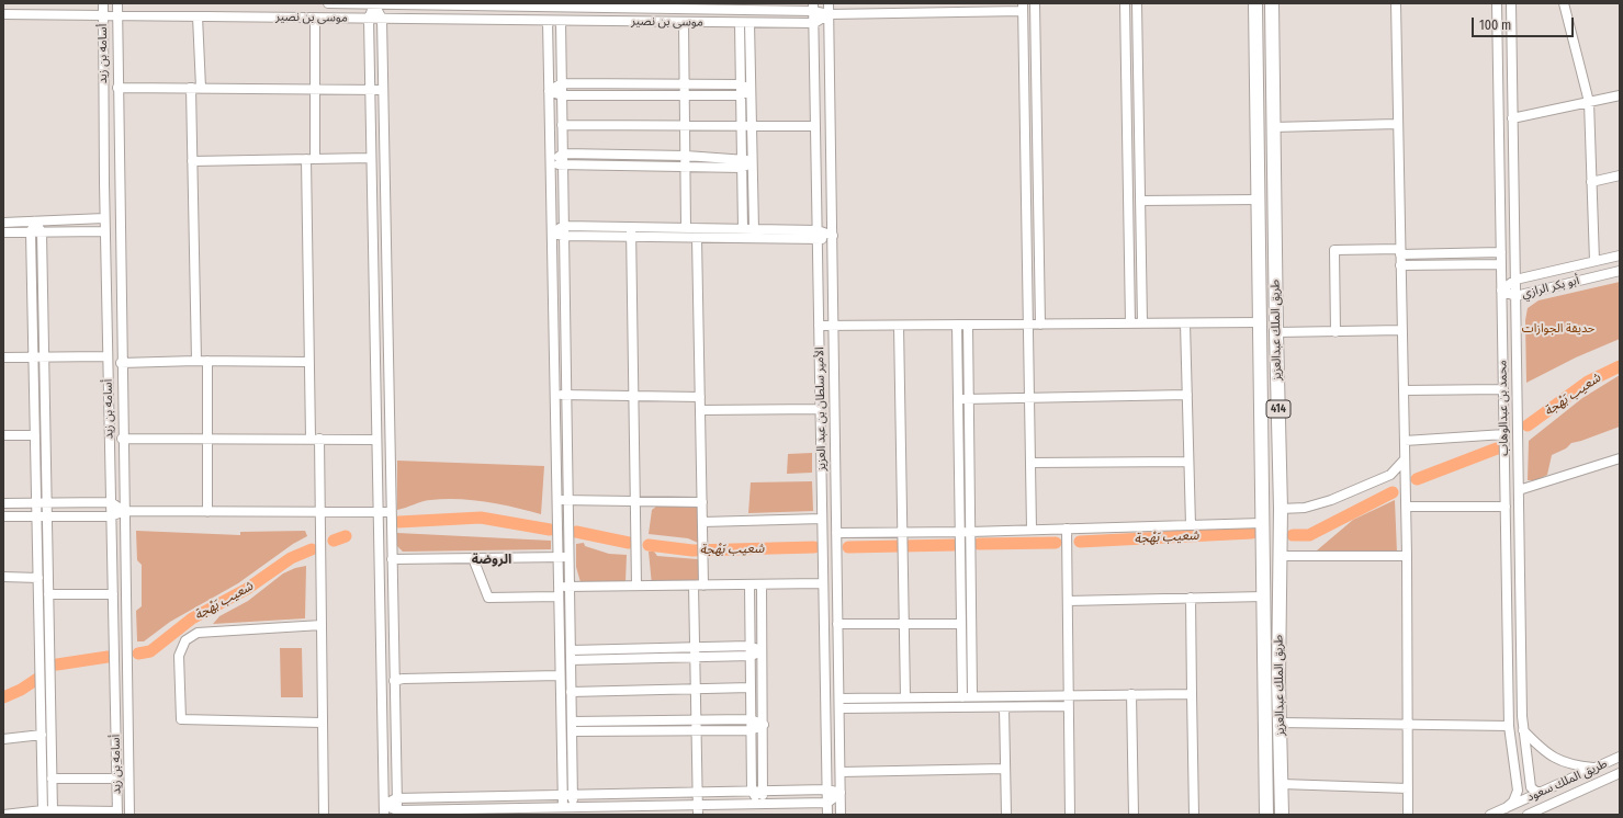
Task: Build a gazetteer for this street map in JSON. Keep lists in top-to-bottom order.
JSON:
{
  "streets": {
    "highway": ["طريق الملك عبدالعزيز", "414"],
    "street": [
      "موسى بن نصير",
      "أسامه بن زيد",
      "أبو بكر الرازي",
      "محمد بن عبدالوهاب",
      "الأمير سلطان بن عبد العزيز",
      "طريق الملك سعود"
    ]
  },
  "crossings": [
    ["موسى بن نصير", "أسامه بن زيد"],
    ["موسى بن نصير", "الأمير سلطان بن عبد العزيز"],
    ["أبو بكر الرازي", "محمد بن عبدالوهاب"],
    ["محمد بن عبدالوهاب", "طريق الملك سعود"]
  ],
  "districts": ["الروضة"],
  "water": ["شعيب بَهْجة"],
  "parks": ["حديقة الجوازات"],
  "scale_bar": "100 m"
}
